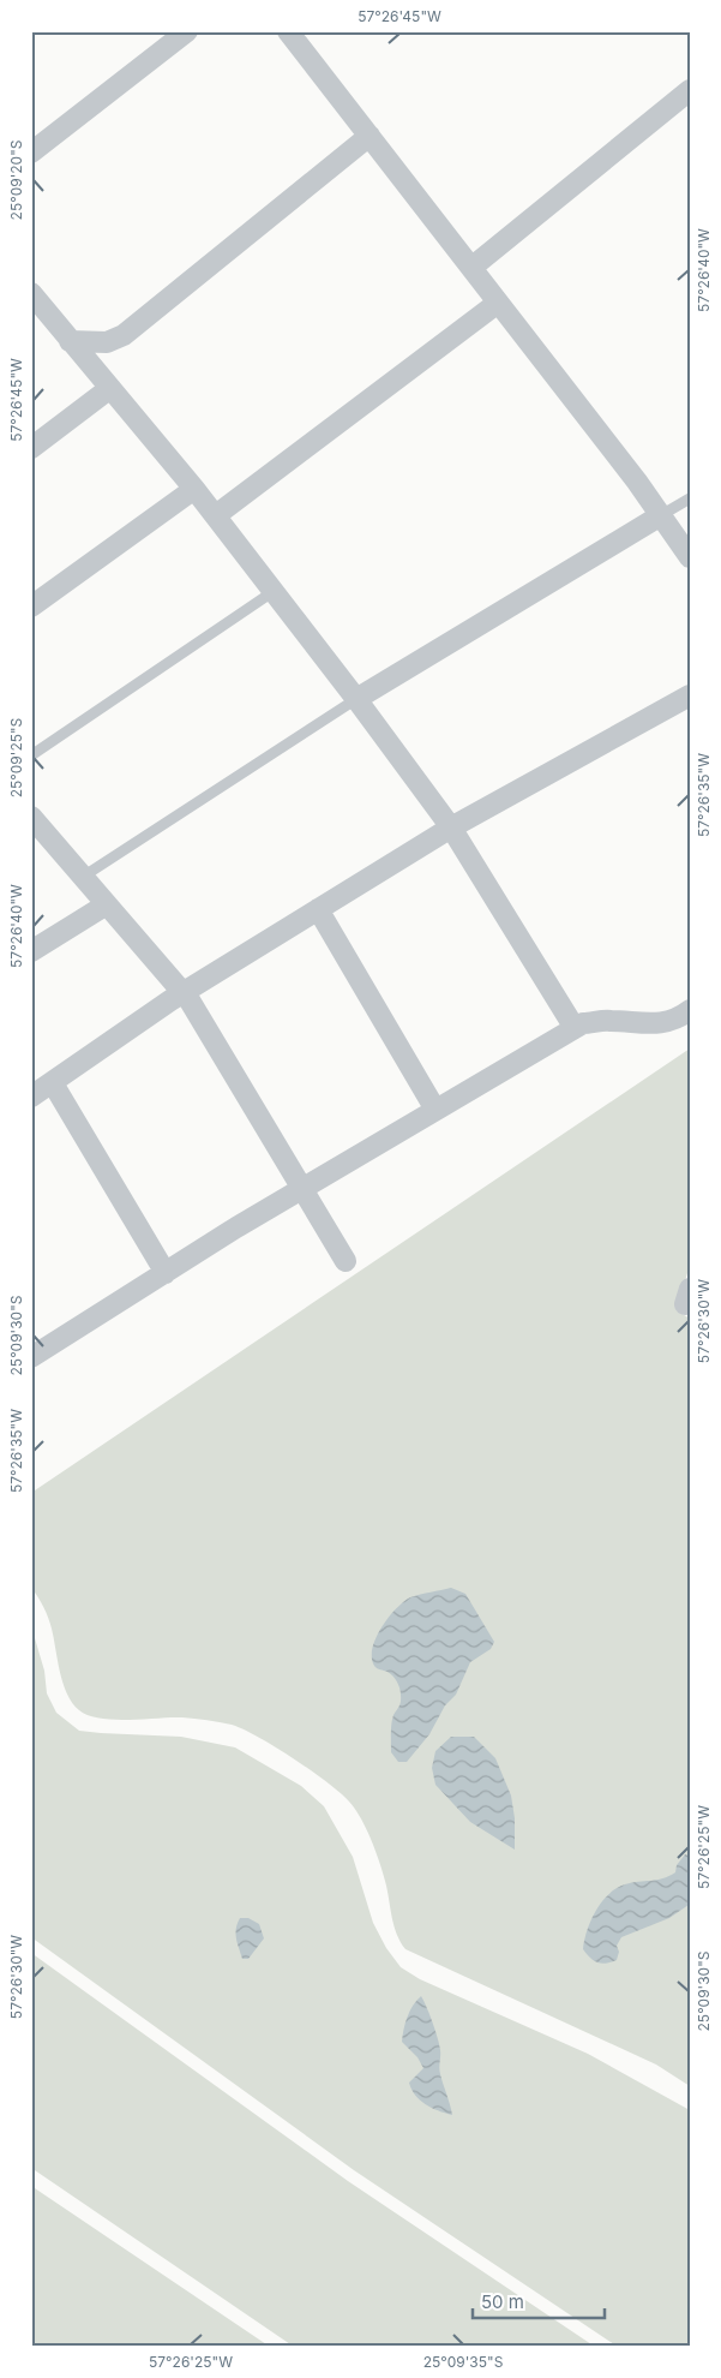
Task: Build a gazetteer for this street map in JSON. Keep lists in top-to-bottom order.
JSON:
{
  "scale_bar": "50 m",
  "coordinates": [
    "57°26'45\"W",
    "25°09'20\"S",
    "57°26'40\"W",
    "25°09'25\"S",
    "57°26'35\"W",
    "57°26'30\"W",
    "25°09'30\"S",
    "57°26'25\"W",
    "25°09'35\"S"
  ]
}
